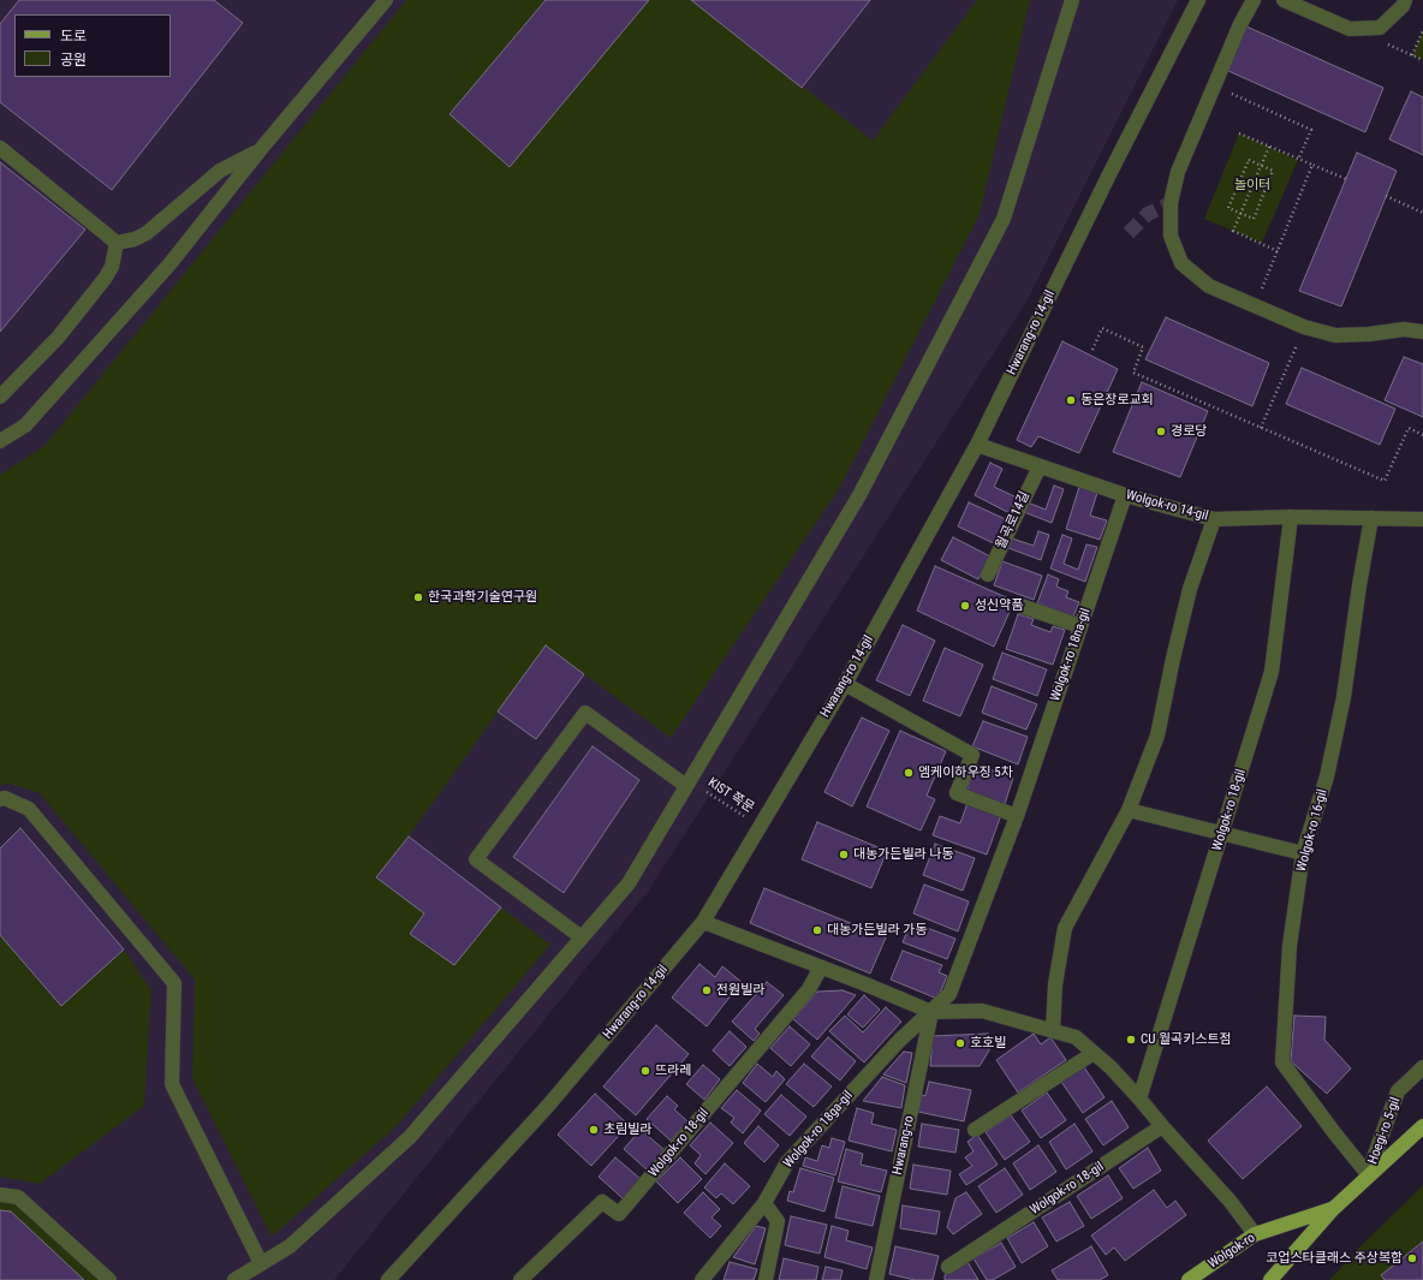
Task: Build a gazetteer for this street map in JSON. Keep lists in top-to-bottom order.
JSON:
{
  "streets": {
    "main road": ["Wolgok-ro"],
    "street": [
      "Hwarang-ro 14-gil",
      "Wolgok-ro 14-gil",
      "월곡로14길",
      "Wolgok-ro 18na-gil",
      "Wolgok-ro 18-gil",
      "Wolgok-ro 16-gil",
      "Wolgok-ro 18ga-gil",
      "Hoegi-ro 5-gil",
      "Hwarang-ro"
    ],
    "path": ["KIST 쪽문"]
  },
  "crossings": [
    ["Hwarang-ro 14-gil", "Wolgok-ro 14-gil"],
    ["Hwarang-ro 14-gil", "KIST 쪽문"],
    ["Wolgok-ro 14-gil", "월곡로14길"],
    ["Wolgok-ro 14-gil", "Wolgok-ro 18na-gil"],
    ["Wolgok-ro 14-gil", "Wolgok-ro 18-gil"],
    ["Wolgok-ro 14-gil", "Wolgok-ro 16-gil"],
    ["Wolgok-ro 18na-gil", "Wolgok-ro 18ga-gil"],
    ["Wolgok-ro 18na-gil", "Hwarang-ro"],
    ["Wolgok-ro 16-gil", "Hoegi-ro 5-gil"],
    ["Wolgok-ro 16-gil", "Wolgok-ro"],
    ["Wolgok-ro 18ga-gil", "Hwarang-ro"],
    ["Hoegi-ro 5-gil", "Wolgok-ro"]
  ],
  "parks": ["놀이터"],
  "places": [
    "동은장로교회",
    "경로당",
    "한국과학기술연구원",
    "성신약품",
    "엠케이하우징 5차",
    "대농가든빌라 나동",
    "대농가든빌라 가동",
    "전원빌라",
    "CU 월곡키스트점",
    "호호빌",
    "뜨라레",
    "초림빌라",
    "코업스타클래스 주상복합"
  ],
  "legend": ["도로", "공원"]
}
